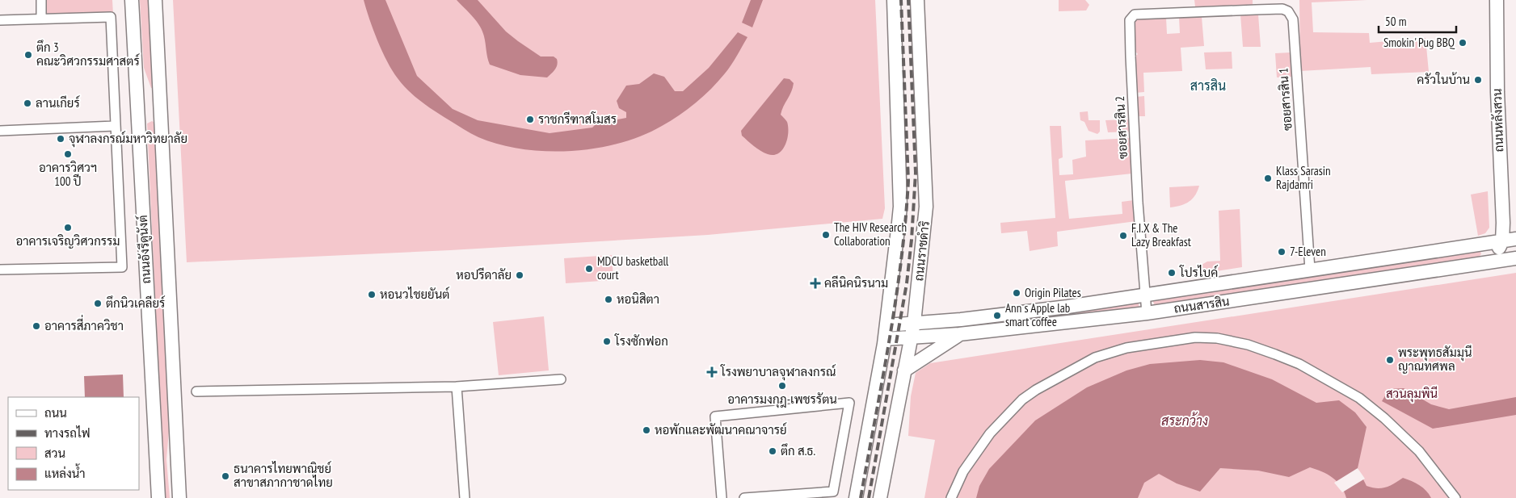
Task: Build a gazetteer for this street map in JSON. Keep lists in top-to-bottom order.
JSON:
{
  "streets": {
    "main road": [
      "ถนนหลังสวน",
      "ถนนอังรีดูนังต์",
      "ถนนราชดำริ",
      "ถนนสารสิน"
    ],
    "street": ["ซอยสารสิน 1", "ซอยสารสิน 2"]
  },
  "crossings": [
    ["ซอยสารสิน 1", "ซอยสารสิน 2"],
    ["ซอยสารสิน 1", "ถนนสารสิน"],
    ["ถนนหลังสวน", "ถนนสารสิน"],
    ["ซอยสารสิน 2", "ถนนสารสิน"],
    ["ถนนราชดำริ", "ถนนสารสิน"]
  ],
  "districts": ["สารสิน"],
  "water": ["สระกว้าง"],
  "parks": ["สวนลุมพินี"],
  "places": {
    "other": [
      "Smokin' Pug BBQ",
      "ตึก 3 คณะวิศวกรรมศาสตร์",
      "ครัวในบ้าน",
      "ลานเกียร์",
      "ราชกรีฑาสโมสร",
      "จุฬาลงกรณ์มหาวิทยาลัย",
      "อาคารวิศวฯ 100 ปี",
      "Klass Sarasin Rajdamri",
      "อาคารเจริญวิศวกรรม",
      "The HIV Research Collaboration",
      "F.I.X & The Lazy Breakfast",
      "7-Eleven",
      "MDCU basketball court",
      "โปรไบค์",
      "หอปรีดาลัย",
      "Origin Pilates",
      "หอนวไชยยันต์",
      "หอนิสิตา",
      "ตึกนิวเคลียร์",
      "Ann s Apple lab smart coffee",
      "อาคารสี่ภาควิชา",
      "โรงซักฟอก",
      "พระพุทธสัมมุนี ญาณทศพล",
      "อาคารมงกุฎ-เพชรรัตน",
      "หอพักและพัฒนาคณาจารย์",
      "ตึก ส.ธ.",
      "ธนาคารไทยพาณิชย์ สาขาสภากาชาดไทย"
    ],
    "health": ["คลีนิคนิรนาม", "โรงพยาบาลจุฬาลงกรณ์"]
  },
  "legend": [
    "ถนน",
    "ทางรถไฟ",
    "สวน",
    "แหล่งน้ำ"
  ],
  "scale_bar": "50 m"
}
